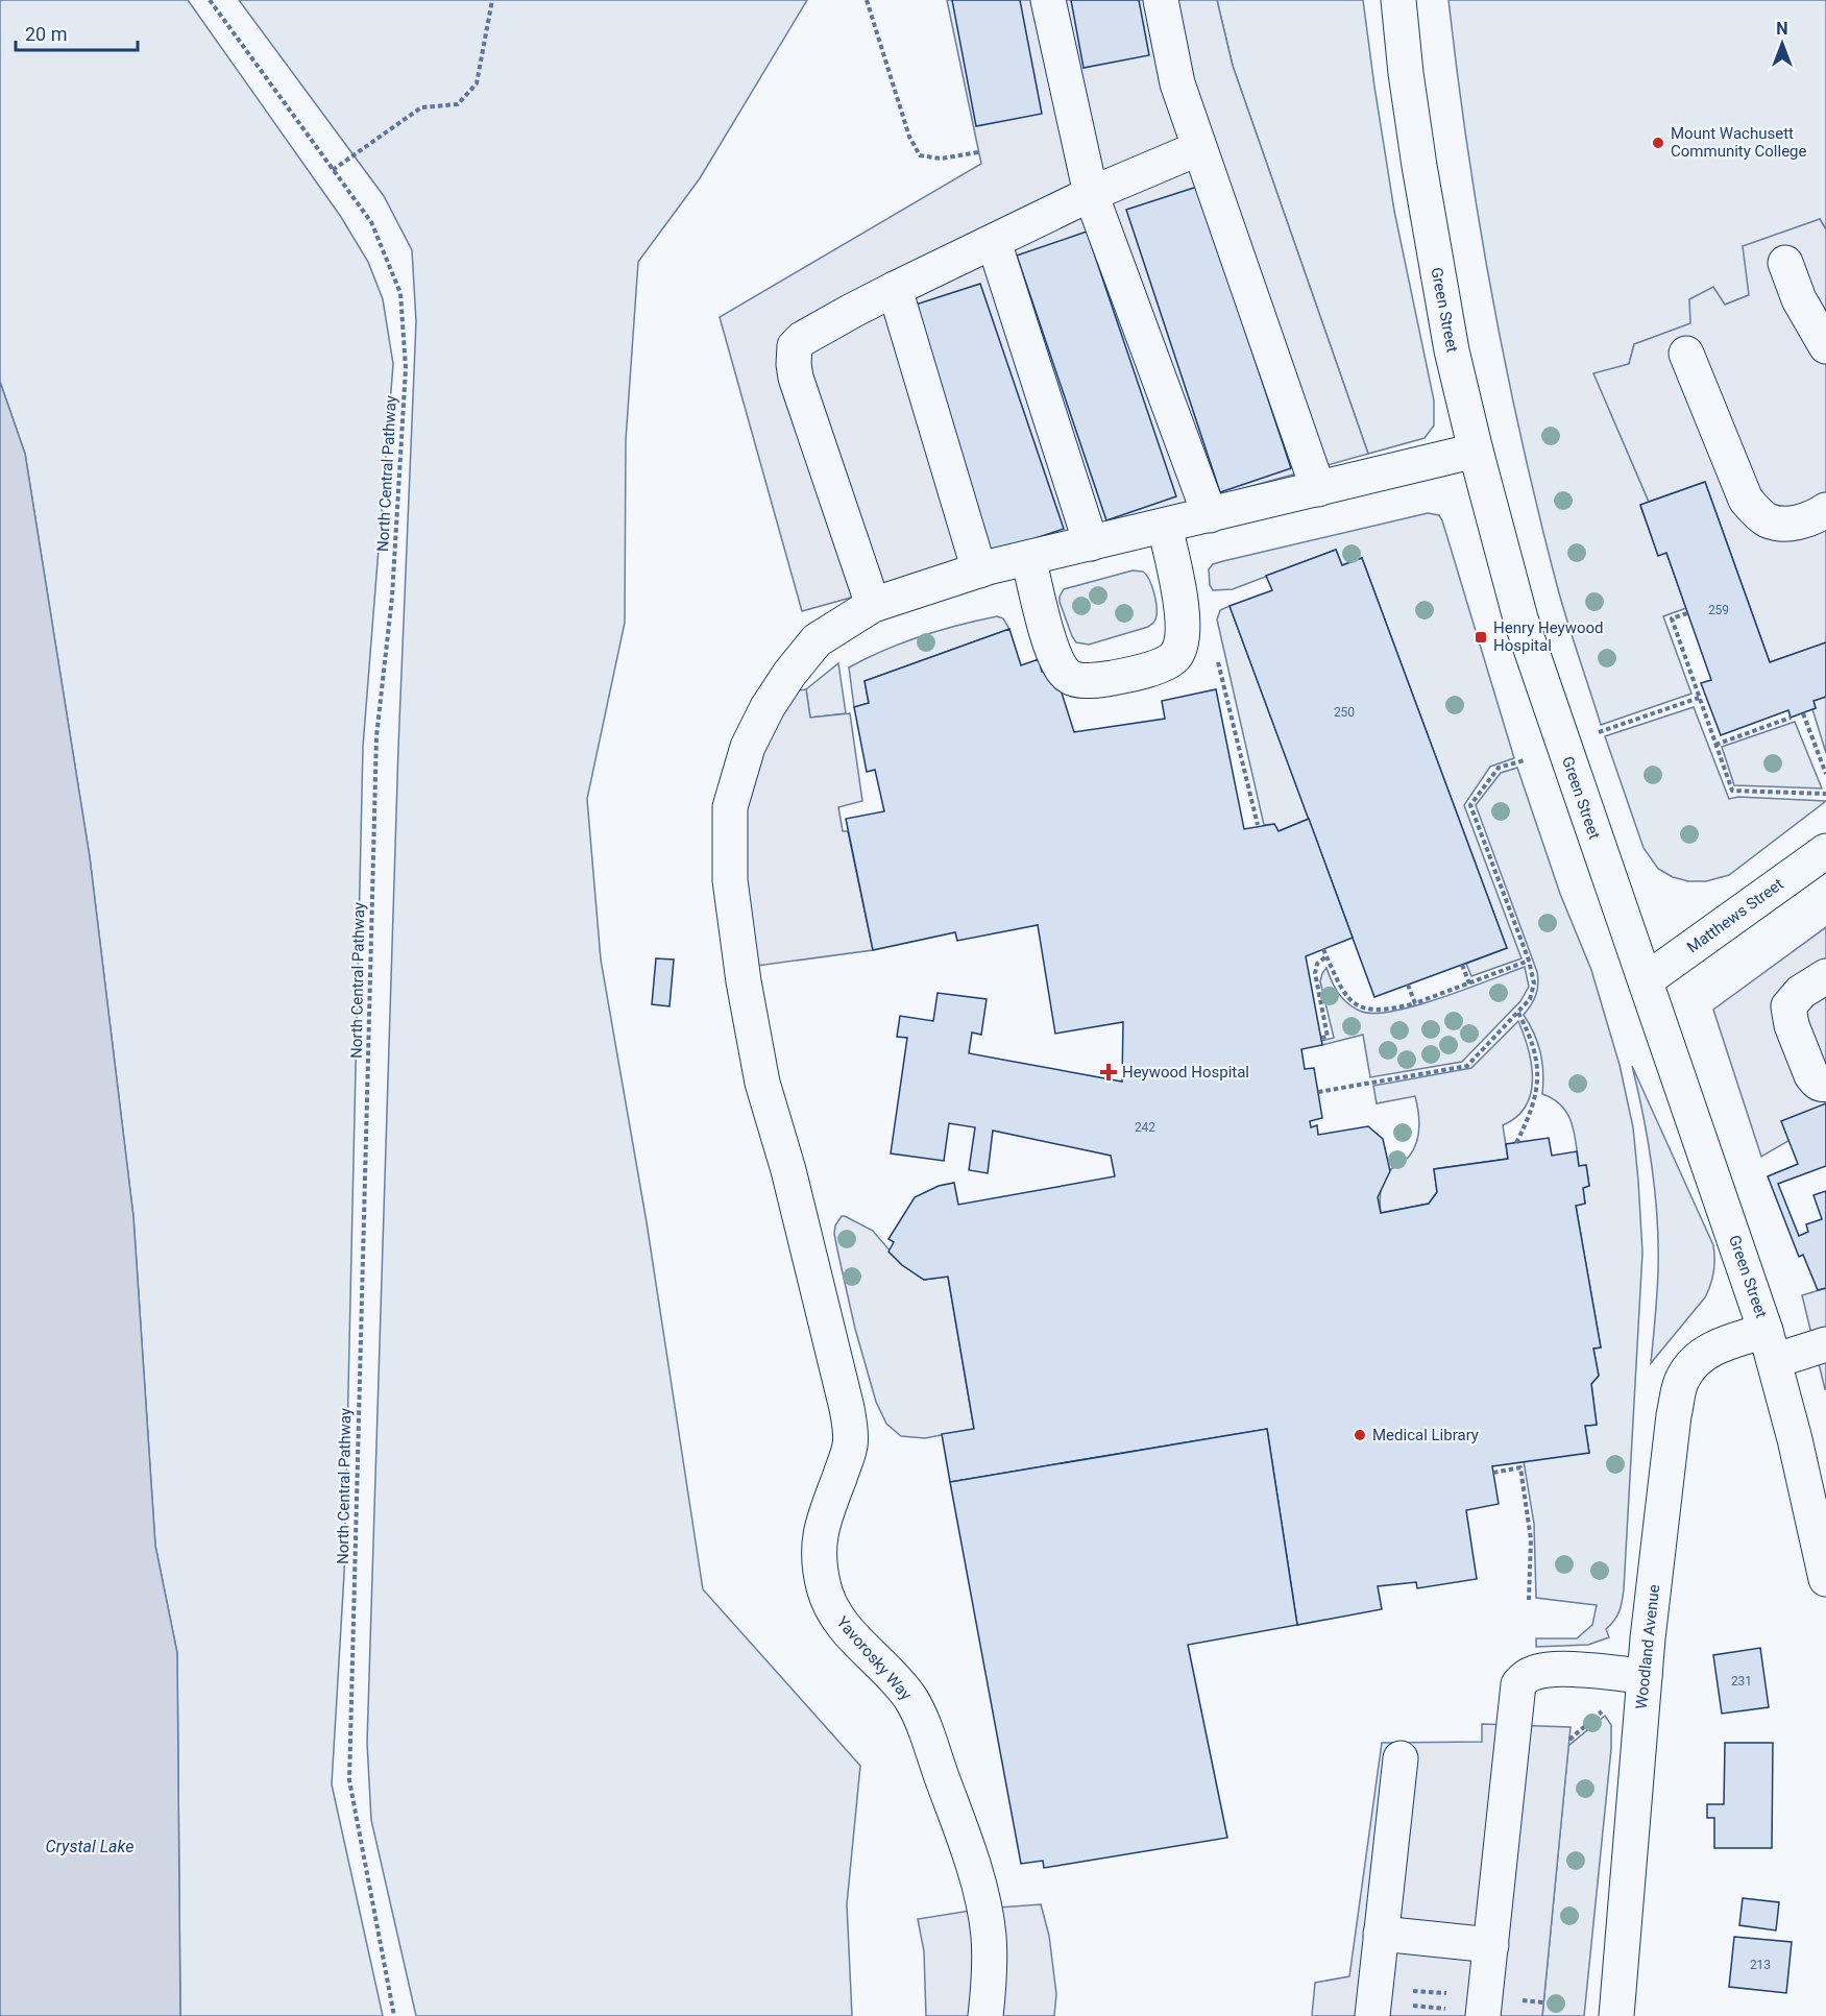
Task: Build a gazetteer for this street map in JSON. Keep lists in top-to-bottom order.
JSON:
{
  "streets": {
    "street": [
      "Green Street",
      "Matthews Street",
      "Woodland Avenue",
      "Yavorosky Way"
    ],
    "path": ["North Central Pathway"]
  },
  "crossings": [
    ["Green Street", "Matthews Street"],
    ["Green Street", "Woodland Avenue"],
    ["Green Street", "Yavorosky Way"]
  ],
  "water": ["Crystal Lake"],
  "places": {
    "other": ["Mount Wachusett Community College", "Medical Library"],
    "transit": ["Henry Heywood Hospital"],
    "health": ["Heywood Hospital"]
  },
  "house_numbers": [
    "259",
    "250",
    "242",
    "231",
    "213"
  ],
  "scale_bar": "20 m",
  "north": "top"
}
